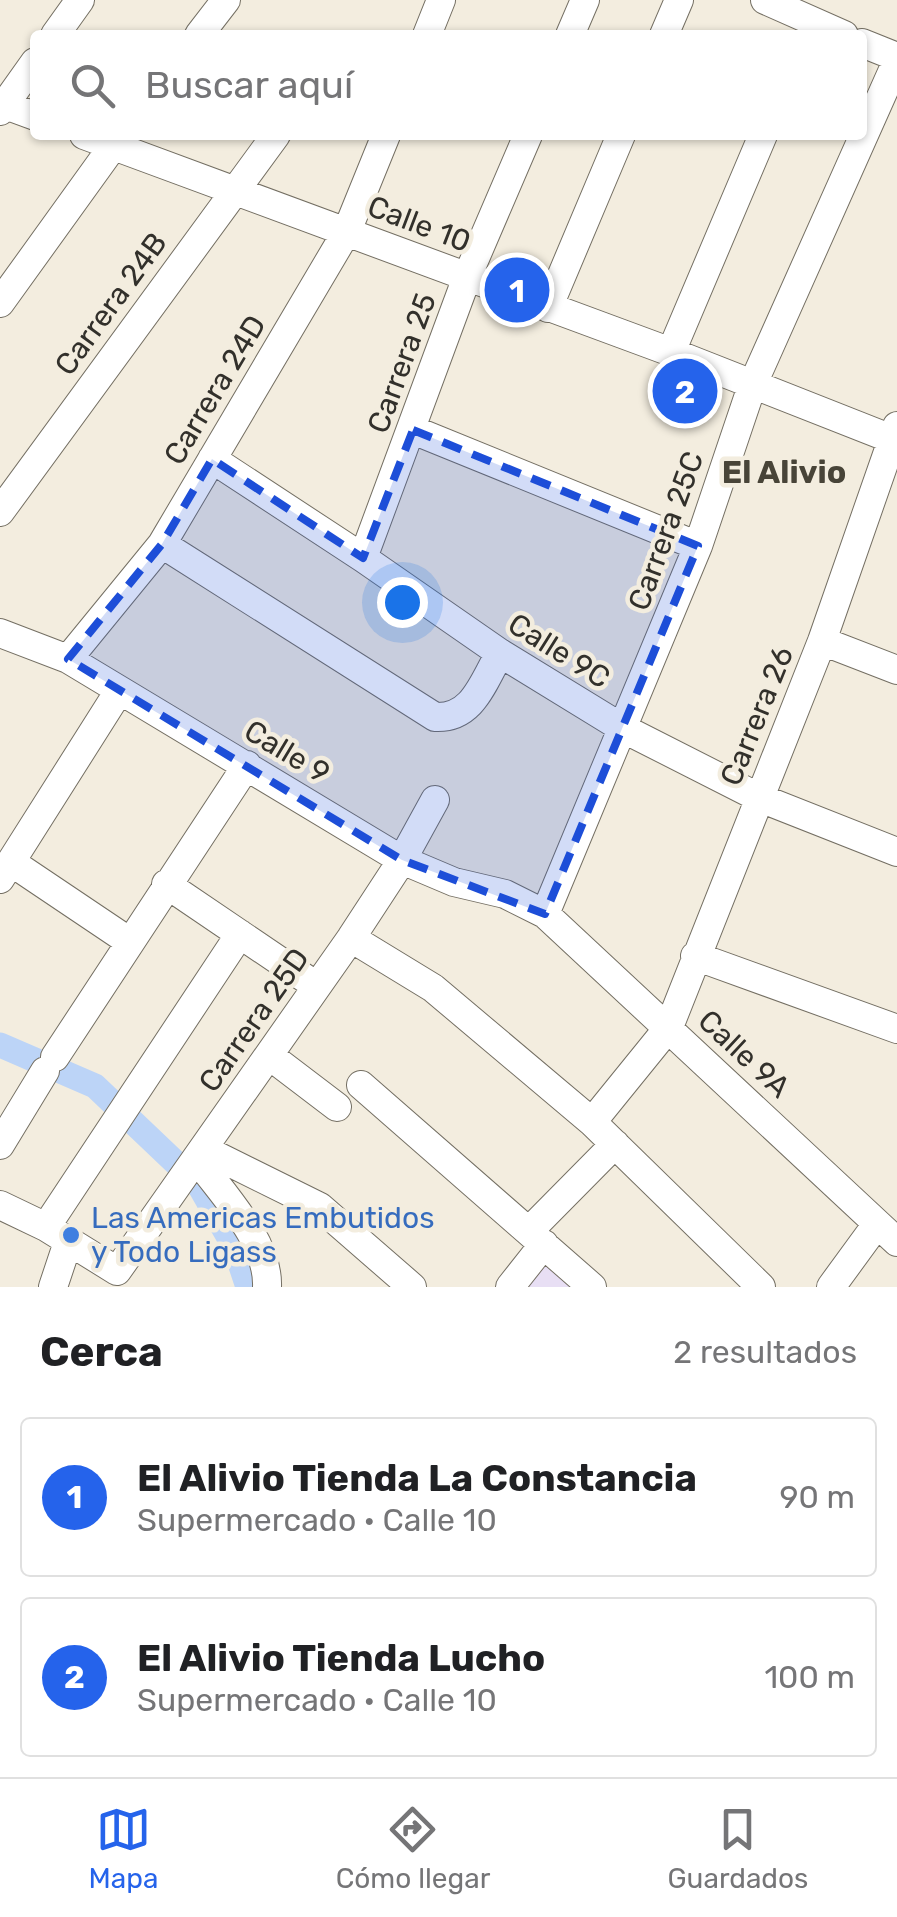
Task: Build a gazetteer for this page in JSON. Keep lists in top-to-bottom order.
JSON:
{
  "streets": {
    "street": [
      "Calle 10",
      "Carrera 24B",
      "Carrera 25",
      "Carrera 24D",
      "Carrera 25C",
      "Calle 9C",
      "Carrera 26",
      "Calle 9",
      "Carrera 25D",
      "Calle 9A"
    ]
  },
  "crossings": [
    ["Calle 10", "Carrera 24B"],
    ["Calle 10", "Carrera 25"],
    ["Calle 10", "Carrera 24D"],
    ["Calle 10", "Carrera 25C"],
    ["Calle 10", "Carrera 26"],
    ["Carrera 25", "Calle 9C"],
    ["Carrera 24D", "Calle 9C"],
    ["Carrera 24D", "Calle 9"],
    ["Carrera 25C", "Calle 9C"],
    ["Carrera 25C", "Calle 9"],
    ["Carrera 25C", "Calle 9A"],
    ["Calle 9C", "Carrera 26"],
    ["Carrera 26", "Calle 9A"],
    ["Calle 9", "Carrera 25D"],
    ["Calle 9", "Calle 9A"]
  ],
  "districts": ["El Alivio"],
  "places": ["Las Americas Embutidos y Todo Ligass"],
  "page": {
    "search": "Buscar aquí",
    "pins": ["1", "2"],
    "heading": ["Cerca", "2 resultados"],
    "list": [
      {
        "mark": "1",
        "name": "El Alivio Tienda La Constancia",
        "note": "Supermercado · Calle 10",
        "value": "90 m"
      },
      {
        "mark": "2",
        "name": "El Alivio Tienda Lucho",
        "note": "Supermercado · Calle 10",
        "value": "100 m"
      }
    ],
    "nav": ["Mapa", "Cómo llegar", "Guardados"]
  }
}
